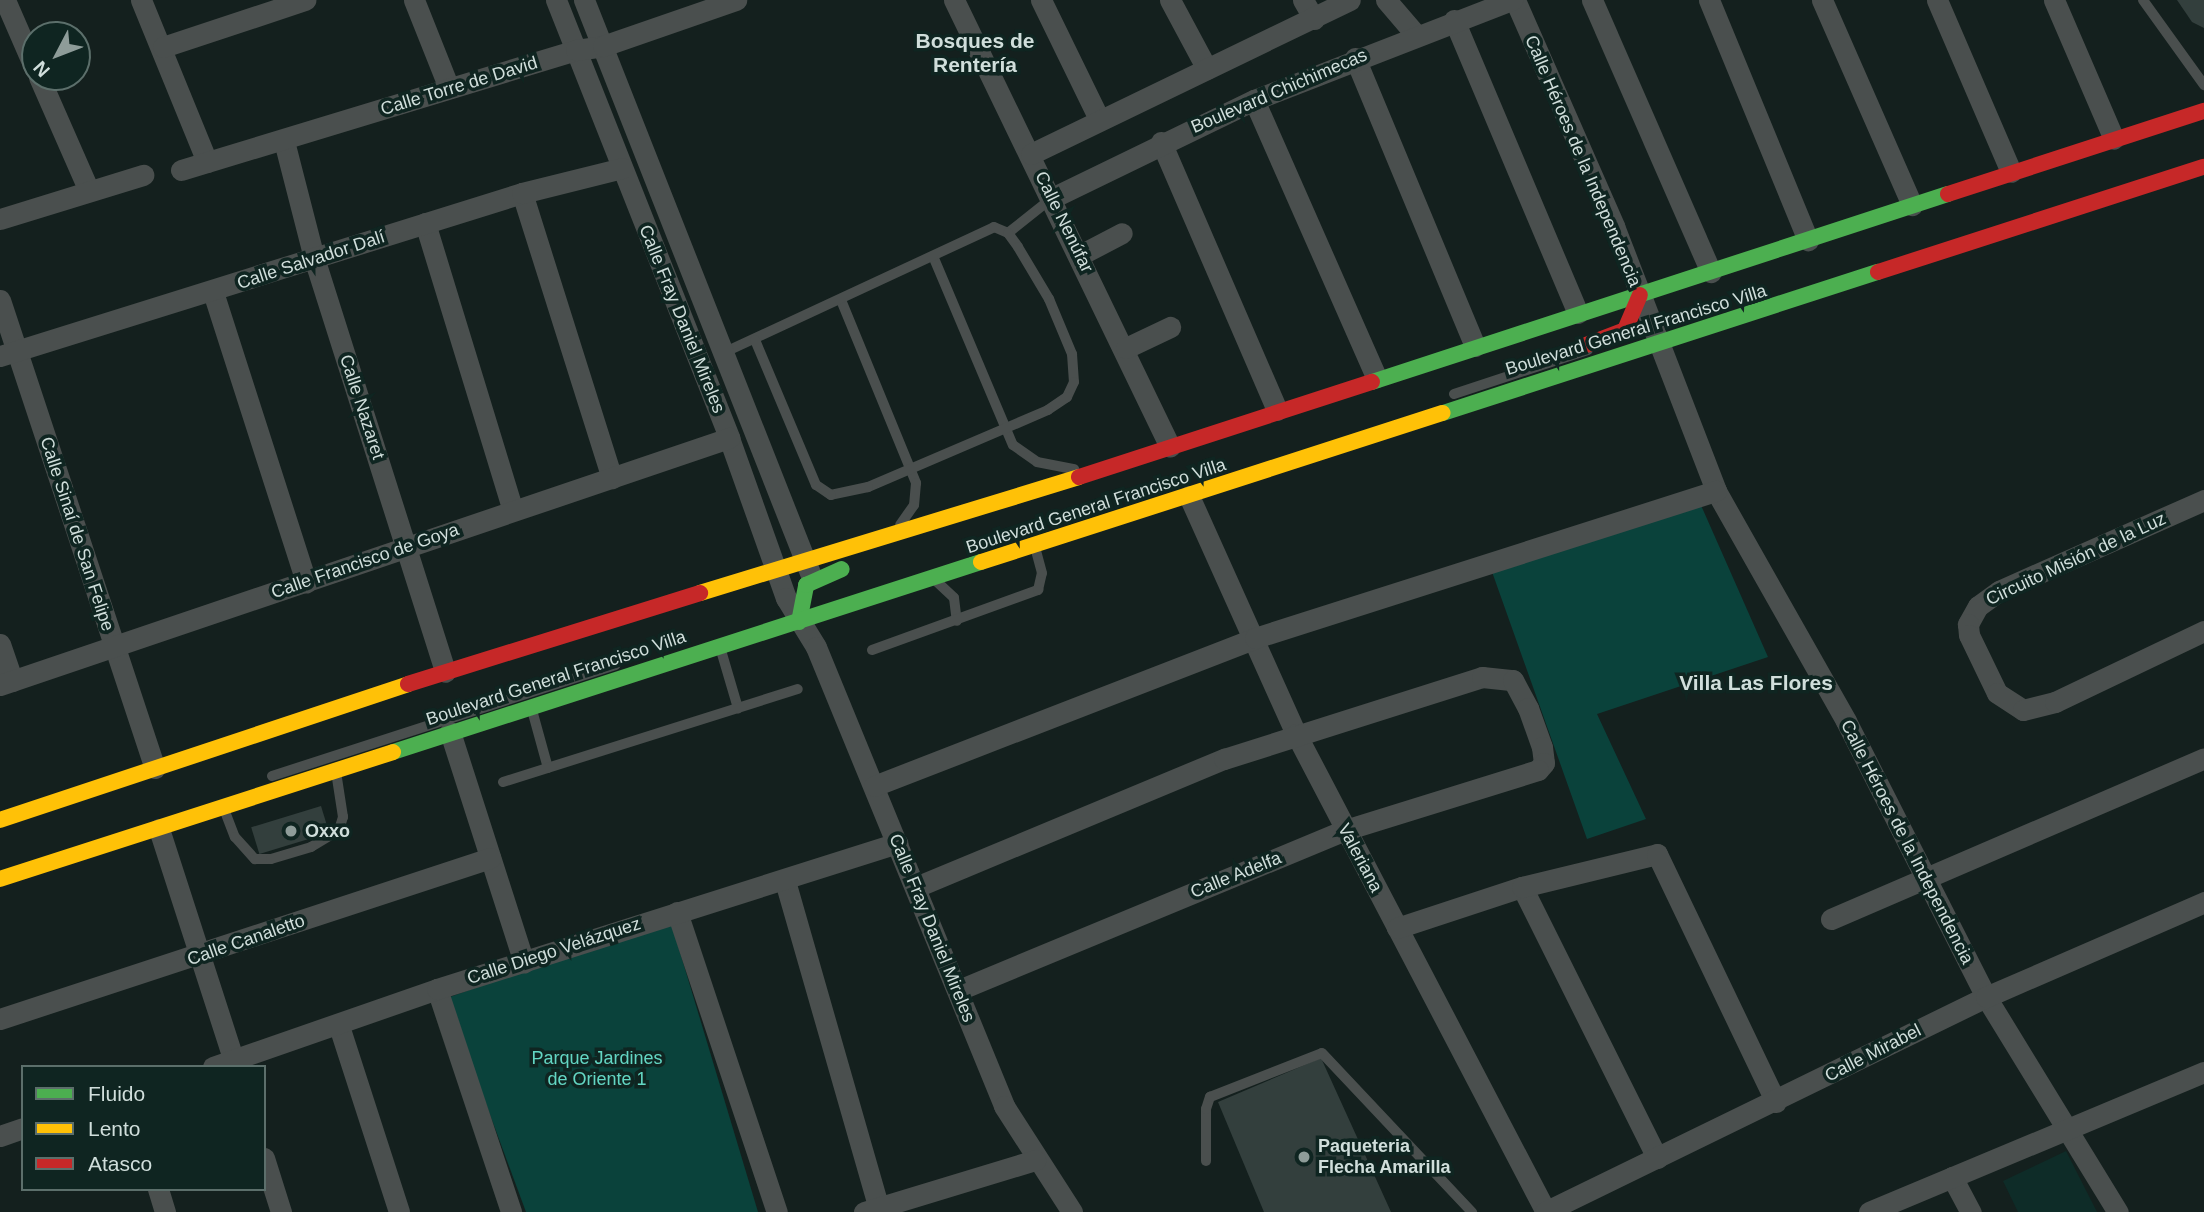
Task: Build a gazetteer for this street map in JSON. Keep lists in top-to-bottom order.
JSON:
{
  "streets": {
    "main road": ["Boulevard General Francisco Villa"],
    "street": [
      "Calle Torre de David",
      "Boulevard Chichimecas",
      "Calle Héroes de la Independencia",
      "Calle Nenúfar",
      "Calle Salvador Dalí",
      "Calle Fray Daniel Mireles",
      "Calle Nazaret",
      "Calle Sinaí de San Felipe",
      "Circuito Misión de la Luz",
      "Calle Francisco de Goya",
      "Valeriana",
      "Calle Adelfa",
      "Calle Canaletto",
      "Calle Diego Velázquez",
      "Calle Mirabel"
    ]
  },
  "crossings": [
    ["Calle Torre de David", "Calle Fray Daniel Mireles"],
    ["Calle Torre de David", "Calle Nazaret"],
    ["Boulevard Chichimecas", "Calle Héroes de la Independencia"],
    ["Boulevard Chichimecas", "Calle Nenúfar"],
    ["Calle Héroes de la Independencia", "Boulevard General Francisco Villa"],
    ["Calle Héroes de la Independencia", "Calle Mirabel"],
    ["Calle Nenúfar", "Boulevard General Francisco Villa"],
    ["Calle Salvador Dalí", "Calle Fray Daniel Mireles"],
    ["Calle Salvador Dalí", "Calle Nazaret"],
    ["Calle Salvador Dalí", "Calle Sinaí de San Felipe"],
    ["Calle Fray Daniel Mireles", "Boulevard General Francisco Villa"],
    ["Calle Fray Daniel Mireles", "Calle Francisco de Goya"],
    ["Calle Fray Daniel Mireles", "Calle Adelfa"],
    ["Calle Fray Daniel Mireles", "Calle Diego Velázquez"],
    ["Boulevard General Francisco Villa", "Calle Nazaret"],
    ["Boulevard General Francisco Villa", "Calle Sinaí de San Felipe"],
    ["Boulevard General Francisco Villa", "Valeriana"],
    ["Calle Nazaret", "Calle Francisco de Goya"],
    ["Calle Sinaí de San Felipe", "Calle Francisco de Goya"],
    ["Valeriana", "Calle Adelfa"],
    ["Valeriana", "Calle Mirabel"]
  ],
  "districts": ["Bosques de Rentería", "Villa Las Flores"],
  "parks": ["Parque Jardines de Oriente 1"],
  "places": ["Oxxo", "Paqueteria Flecha Amarilla"],
  "legend": ["Fluido", "Lento", "Atasco"],
  "north": "bottom left"
}
